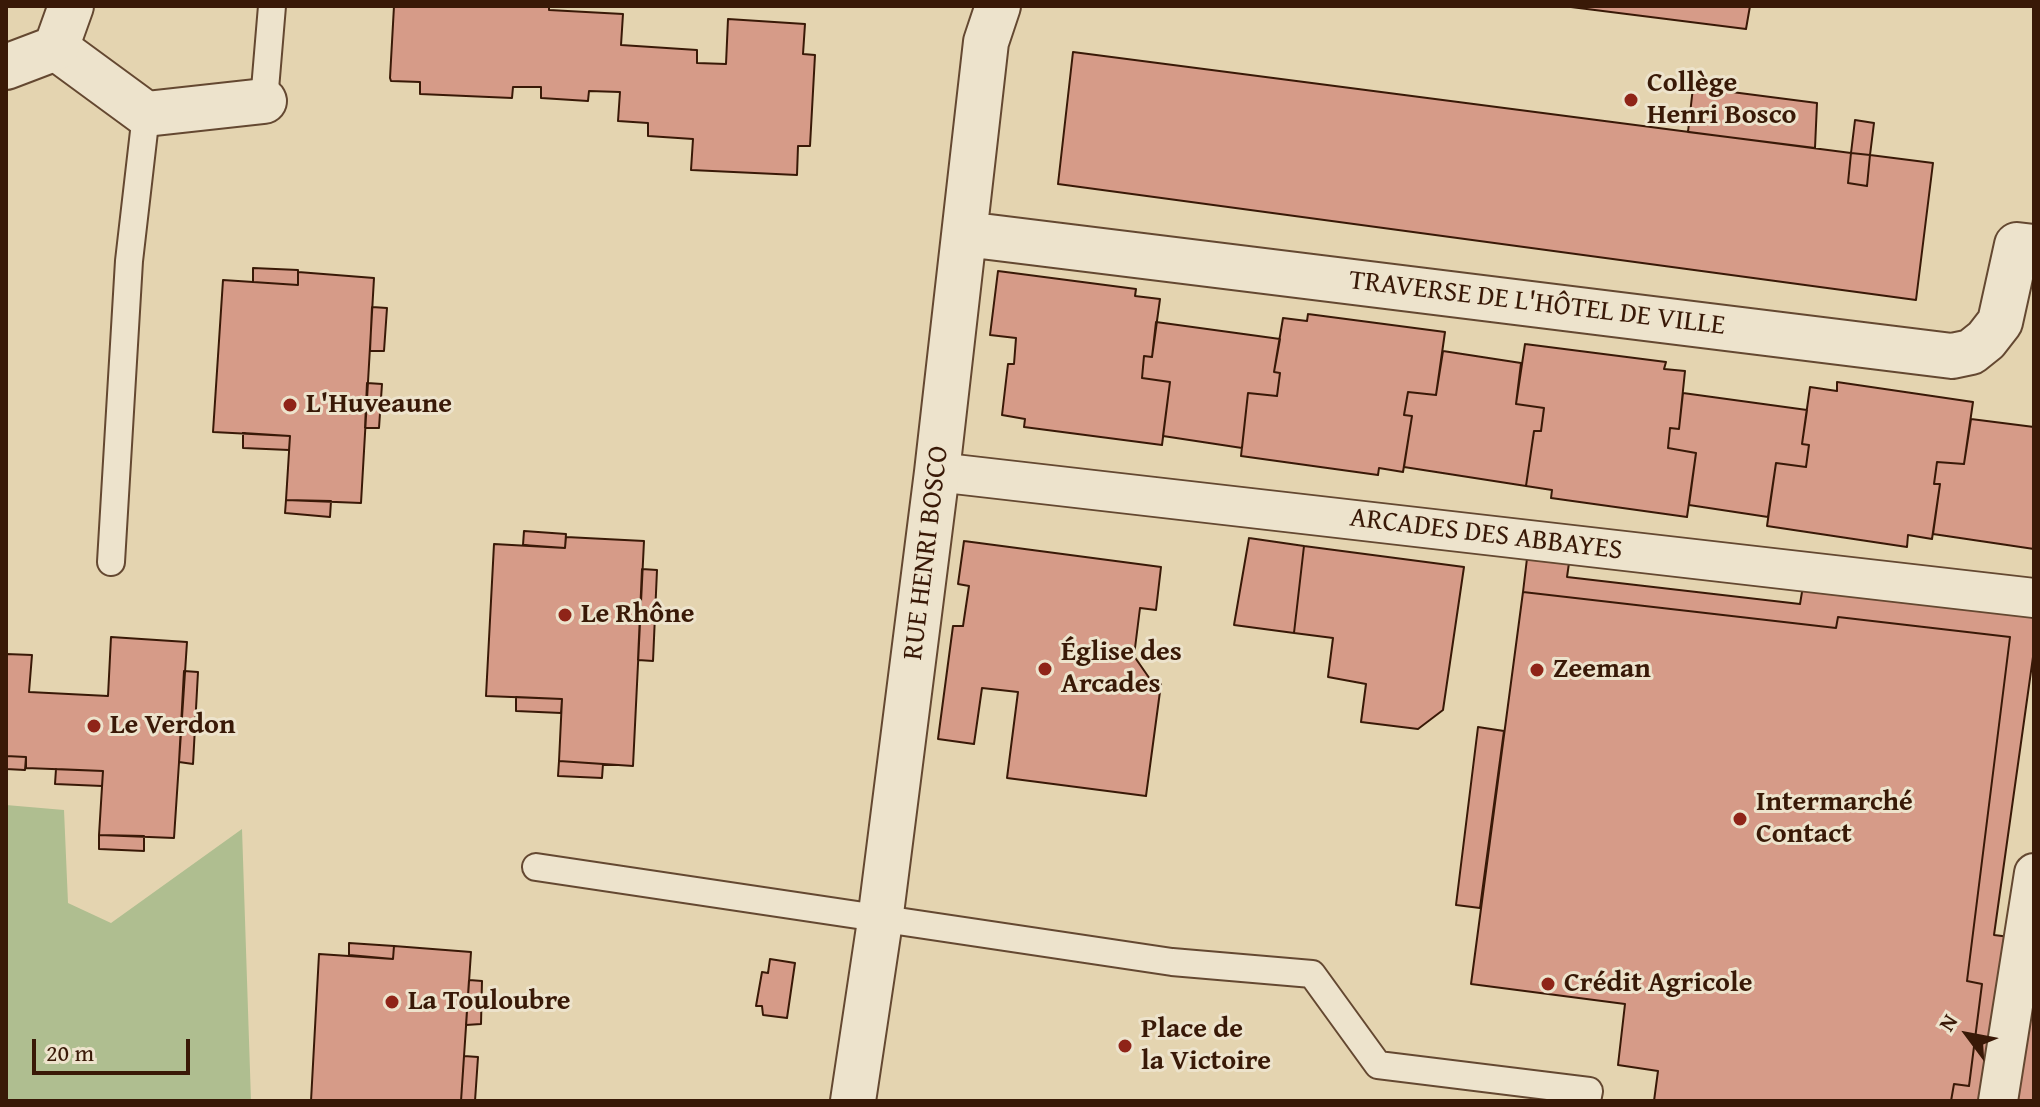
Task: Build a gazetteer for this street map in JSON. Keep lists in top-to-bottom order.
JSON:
{
  "streets": {
    "street": ["TRAVERSE DE L'HÔTEL DE VILLE", "ARCADES DES ABBAYES", "RUE HENRI BOSCO"]
  },
  "crossings": [
    ["TRAVERSE DE L'HÔTEL DE VILLE", "RUE HENRI BOSCO"],
    ["ARCADES DES ABBAYES", "RUE HENRI BOSCO"]
  ],
  "places": [
    "Collège Henri Bosco",
    "L'Huveaune",
    "Le Rhône",
    "Église des Arcades",
    "Zeeman",
    "Le Verdon",
    "Intermarché Contact",
    "Crédit Agricole",
    "La Touloubre",
    "Place de la Victoire"
  ],
  "scale_bar": "20 m",
  "north": "top left"
}
